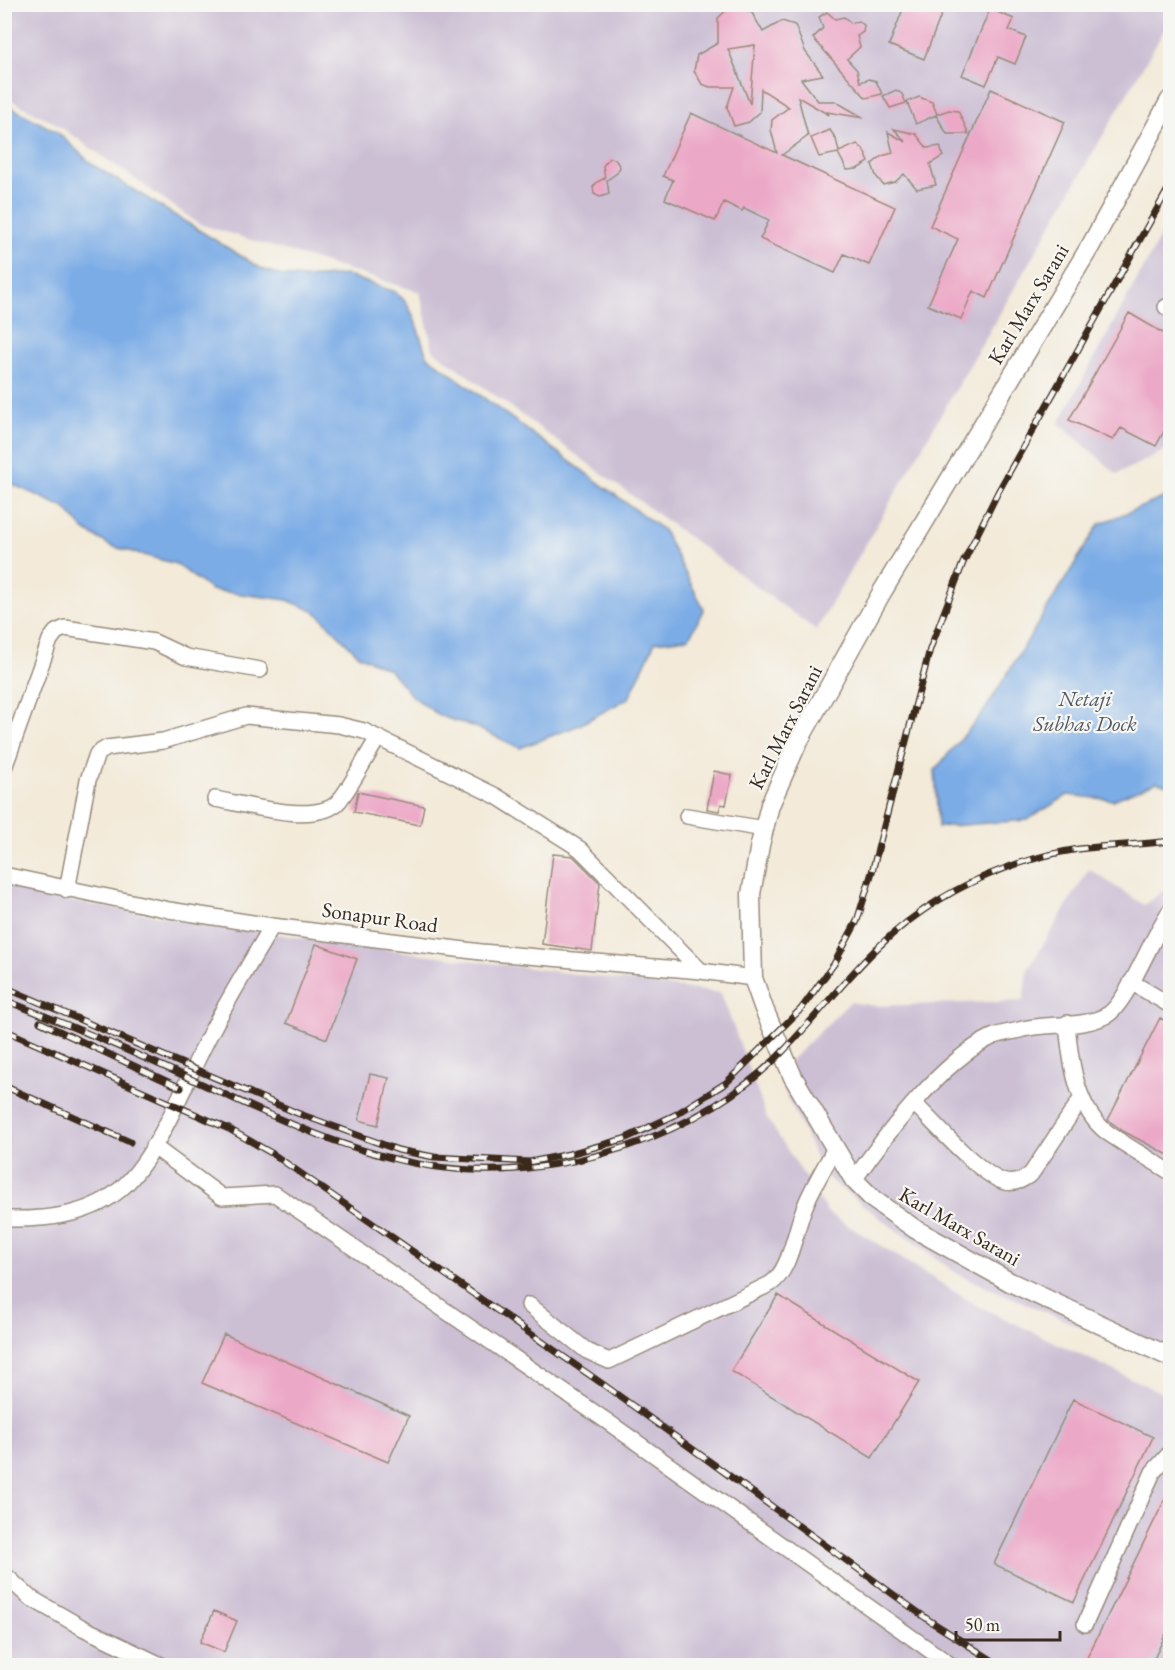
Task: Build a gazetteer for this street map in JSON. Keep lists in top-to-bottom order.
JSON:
{
  "streets": {
    "main road": ["Karl Marx Sarani"],
    "street": ["Sonapur Road"]
  },
  "crossings": [
    ["Karl Marx Sarani", "Sonapur Road"]
  ],
  "water": ["Netaji Subhas Dock"],
  "scale_bar": "50 m"
}
